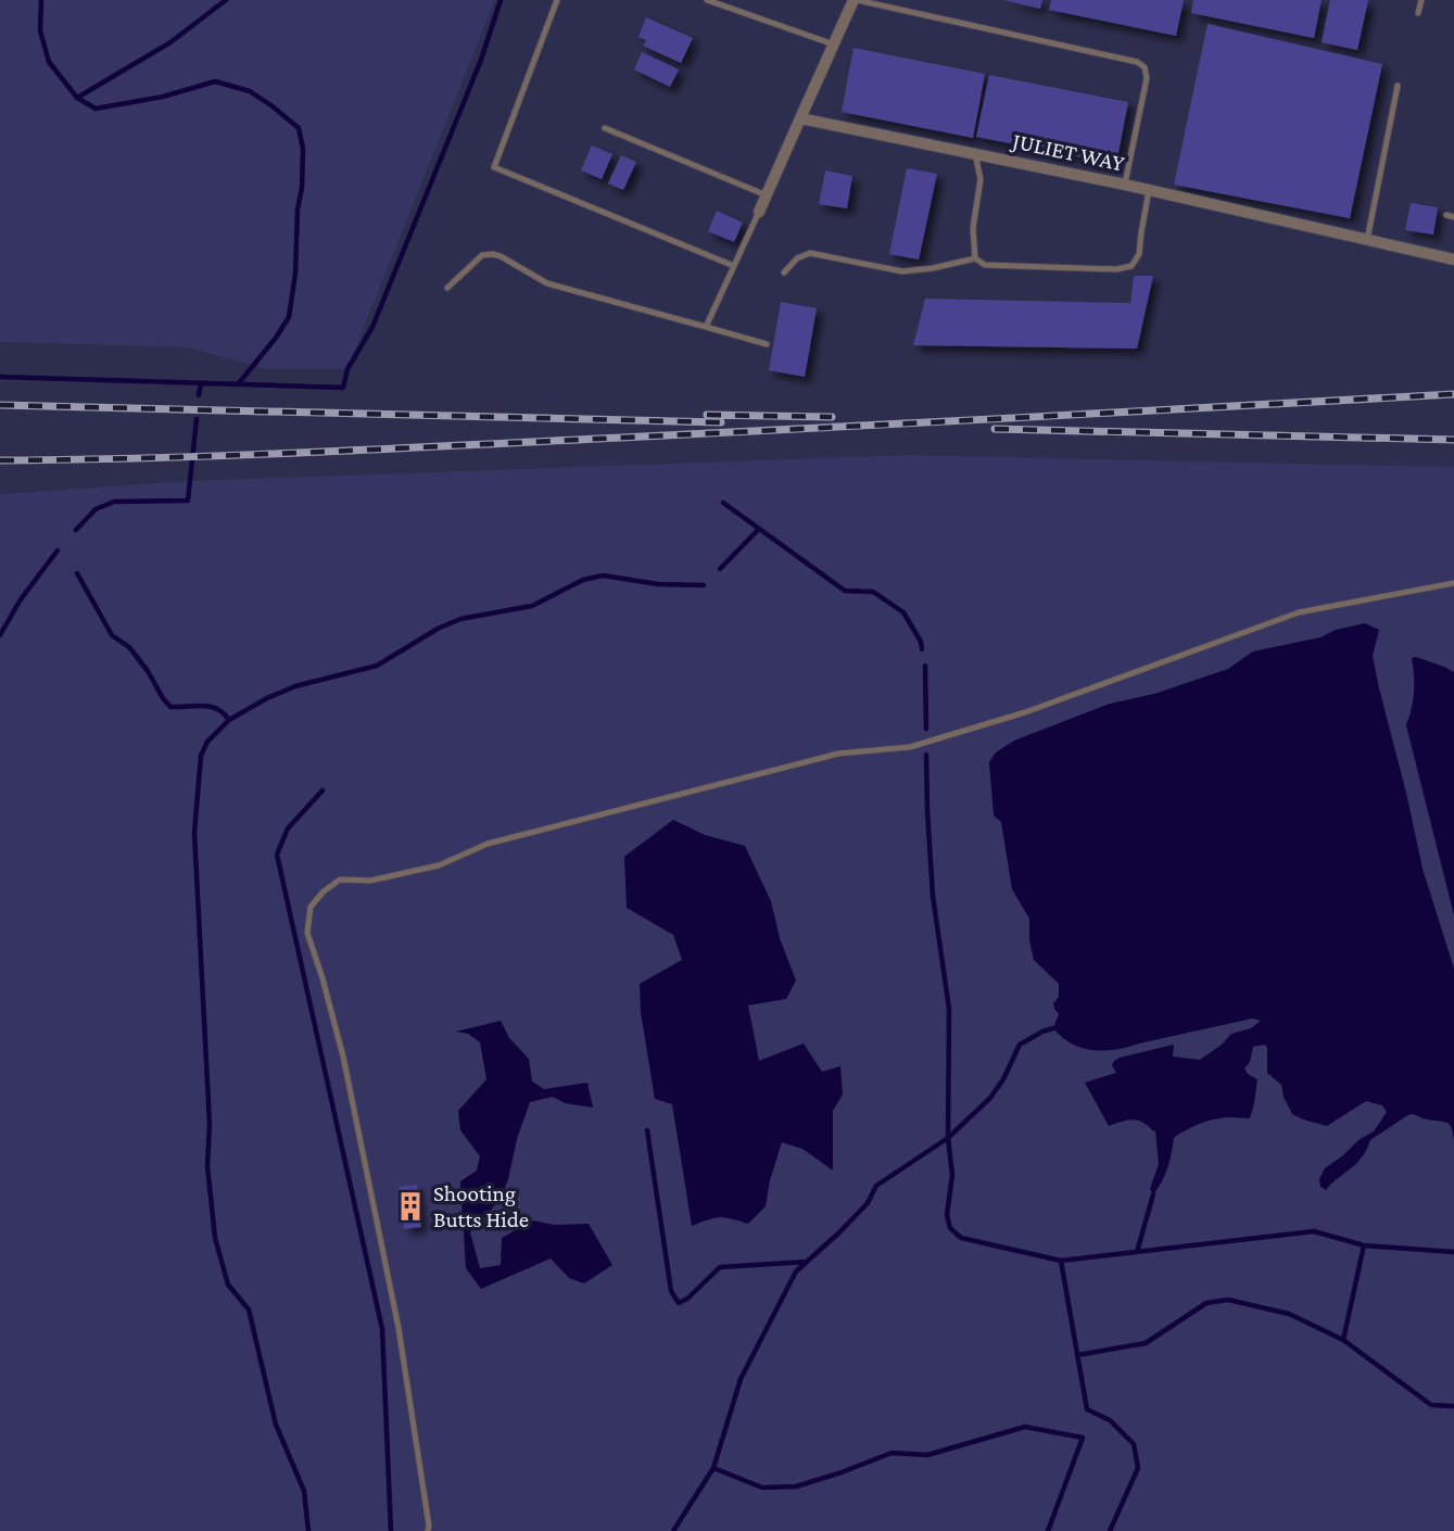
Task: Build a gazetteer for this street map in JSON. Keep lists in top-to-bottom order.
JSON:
{
  "streets": {
    "street": ["JULIET WAY"]
  },
  "places": {
    "building": ["Shooting Butts Hide"]
  }
}
